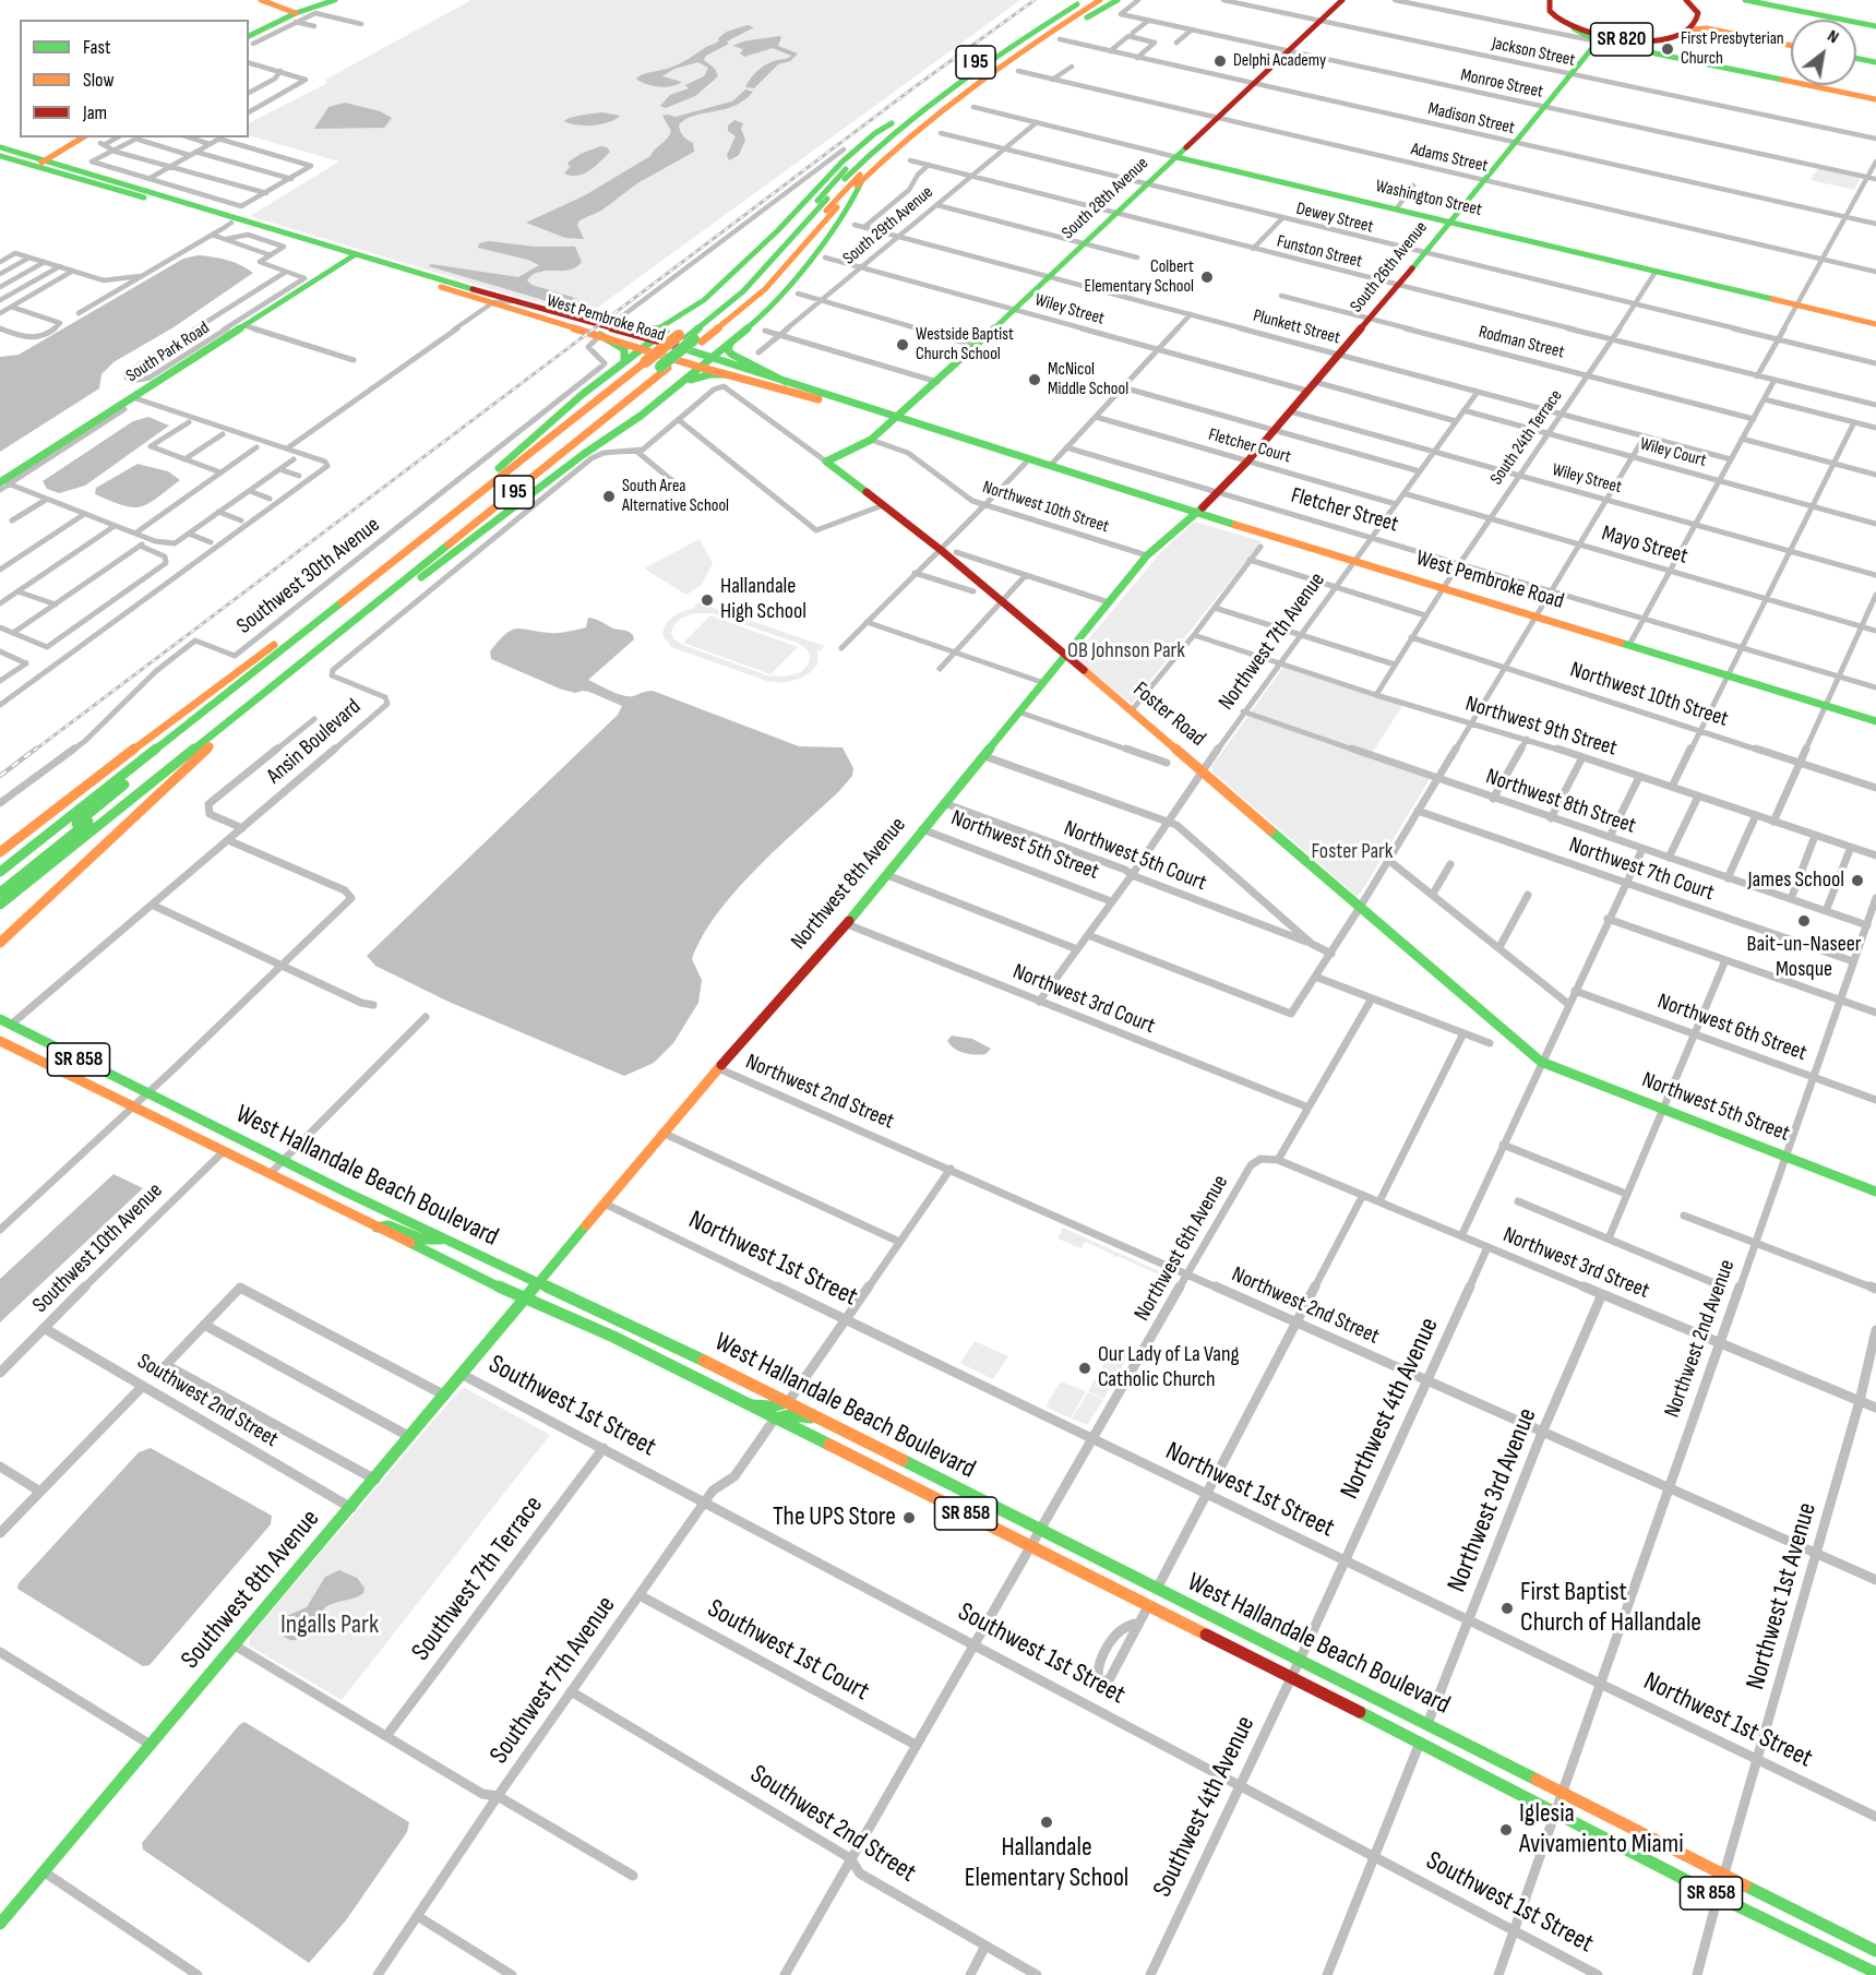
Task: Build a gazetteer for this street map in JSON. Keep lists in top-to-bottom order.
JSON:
{
  "streets": {
    "main road": [
      "SR 820",
      "I 95",
      "South 28th Avenue",
      "Washington Street",
      "South 26th Avenue",
      "West Pembroke Road",
      "South Park Road",
      "Foster Road",
      "Northwest 5th Street",
      "Northwest 8th Avenue",
      "SR 858",
      "West Hallandale Beach Boulevard",
      "Southwest 8th Avenue"
    ],
    "street": [
      "Jackson Street",
      "Monroe Street",
      "Madison Street",
      "Adams Street",
      "Dewey Street",
      "South 29th Avenue",
      "Funston Street",
      "Wiley Street",
      "Plunkett Street",
      "Rodman Street",
      "South 24th Terrace",
      "Fletcher Court",
      "Wiley Court",
      "Northwest 10th Street",
      "Fletcher Street",
      "Mayo Street",
      "Southwest 30th Avenue",
      "Northwest 7th Avenue",
      "Northwest 9th Street",
      "Ansin Boulevard",
      "Northwest 8th Street",
      "Northwest 5th Court",
      "Northwest 7th Court",
      "Northwest 3rd Court",
      "Northwest 6th Street",
      "Northwest 2nd Street",
      "Southwest 10th Avenue",
      "Northwest 6th Avenue",
      "Northwest 1st Street",
      "Northwest 3rd Street",
      "Northwest 2nd Avenue",
      "Southwest 2nd Street",
      "Southwest 1st Street",
      "Northwest 4th Avenue",
      "Northwest 3rd Avenue",
      "Southwest 7th Terrace",
      "Northwest 1st Avenue",
      "Southwest 1st Court",
      "Southwest 7th Avenue",
      "Southwest 4th Avenue"
    ]
  },
  "crossings": [
    ["SR 820", "South 26th Avenue"],
    ["Jackson Street", "South 28th Avenue"],
    ["Jackson Street", "South 26th Avenue"],
    ["Monroe Street", "South 28th Avenue"],
    ["Monroe Street", "South 26th Avenue"],
    ["Madison Street", "South 28th Avenue"],
    ["Madison Street", "South 26th Avenue"],
    ["Adams Street", "South 28th Avenue"],
    ["Adams Street", "South 26th Avenue"],
    ["South 28th Avenue", "Washington Street"],
    ["South 28th Avenue", "Dewey Street"],
    ["South 28th Avenue", "Funston Street"],
    ["South 28th Avenue", "Wiley Street"],
    ["South 28th Avenue", "West Pembroke Road"],
    ["South 28th Avenue", "Plunkett Street"],
    ["South 28th Avenue", "Northwest 10th Street"],
    ["South 28th Avenue", "Foster Road"],
    ["Washington Street", "South 29th Avenue"],
    ["Washington Street", "South 26th Avenue"],
    ["Washington Street", "South 24th Terrace"],
    ["Dewey Street", "South 29th Avenue"],
    ["Dewey Street", "South 26th Avenue"],
    ["Dewey Street", "South 24th Terrace"],
    ["South 29th Avenue", "Funston Street"],
    ["South 29th Avenue", "Wiley Street"],
    ["South 29th Avenue", "Plunkett Street"],
    ["Funston Street", "South 26th Avenue"],
    ["Funston Street", "South 24th Terrace"],
    ["South 26th Avenue", "Wiley Street"],
    ["South 26th Avenue", "West Pembroke Road"],
    ["South 26th Avenue", "Plunkett Street"],
    ["South 26th Avenue", "Rodman Street"],
    ["South 26th Avenue", "Fletcher Court"],
    ["South 26th Avenue", "Fletcher Street"],
    ["South 26th Avenue", "Northwest 8th Avenue"],
    ["Wiley Street", "South 24th Terrace"],
    ["Wiley Street", "Northwest 7th Avenue"],
    ["West Pembroke Road", "South Park Road"],
    ["West Pembroke Road", "South 24th Terrace"],
    ["West Pembroke Road", "Southwest 30th Avenue"],
    ["West Pembroke Road", "Northwest 7th Avenue"],
    ["West Pembroke Road", "Northwest 8th Avenue"],
    ["Plunkett Street", "South 24th Terrace"],
    ["Plunkett Street", "Northwest 7th Avenue"],
    ["Rodman Street", "South 24th Terrace"],
    ["South 24th Terrace", "Wiley Court"],
    ["South 24th Terrace", "Northwest 10th Street"],
    ["South 24th Terrace", "Fletcher Street"],
    ["South 24th Terrace", "Mayo Street"],
    ["South 24th Terrace", "Northwest 9th Street"],
    ["Fletcher Court", "Northwest 7th Avenue"],
    ["Wiley Court", "Northwest 7th Avenue"],
    ["Northwest 10th Street", "Northwest 8th Avenue"],
    ["Fletcher Street", "Northwest 7th Avenue"],
    ["Mayo Street", "Northwest 7th Avenue"],
    ["Northwest 7th Avenue", "Foster Road"],
    ["Northwest 7th Avenue", "Northwest 9th Street"],
    ["Northwest 7th Avenue", "Northwest 8th Street"],
    ["Northwest 7th Avenue", "Northwest 5th Street"],
    ["Northwest 7th Avenue", "Northwest 5th Court"],
    ["Northwest 7th Avenue", "Northwest 3rd Court"],
    ["Foster Road", "Northwest 5th Street"],
    ["Foster Road", "Northwest 8th Avenue"],
    ["Ansin Boulevard", "West Hallandale Beach Boulevard"],
    ["Northwest 8th Street", "Northwest 2nd Avenue"],
    ["Northwest 5th Street", "Northwest 8th Avenue"],
    ["Northwest 5th Street", "Northwest 2nd Avenue"],
    ["Northwest 5th Court", "Northwest 8th Avenue"],
    ["Northwest 7th Court", "Northwest 2nd Avenue"],
    ["Northwest 8th Avenue", "Northwest 3rd Court"],
    ["Northwest 8th Avenue", "Northwest 2nd Street"],
    ["Northwest 8th Avenue", "West Hallandale Beach Boulevard"],
    ["Northwest 8th Avenue", "Northwest 1st Street"],
    ["Northwest 8th Avenue", "Southwest 8th Avenue"],
    ["Northwest 6th Street", "Northwest 2nd Avenue"],
    ["Northwest 2nd Street", "Northwest 6th Avenue"],
    ["Northwest 2nd Street", "Northwest 2nd Avenue"],
    ["Northwest 2nd Street", "Northwest 4th Avenue"],
    ["Northwest 2nd Street", "Northwest 3rd Avenue"],
    ["Northwest 2nd Street", "Northwest 1st Avenue"],
    ["West Hallandale Beach Boulevard", "Southwest 10th Avenue"],
    ["West Hallandale Beach Boulevard", "Northwest 6th Avenue"],
    ["West Hallandale Beach Boulevard", "Northwest 2nd Avenue"],
    ["West Hallandale Beach Boulevard", "Northwest 4th Avenue"],
    ["West Hallandale Beach Boulevard", "Northwest 3rd Avenue"],
    ["West Hallandale Beach Boulevard", "Southwest 8th Avenue"],
    ["West Hallandale Beach Boulevard", "Northwest 1st Avenue"],
    ["West Hallandale Beach Boulevard", "Southwest 7th Avenue"],
    ["West Hallandale Beach Boulevard", "Southwest 4th Avenue"],
    ["Southwest 10th Avenue", "Southwest 2nd Street"],
    ["Northwest 6th Avenue", "Northwest 1st Street"],
    ["Northwest 6th Avenue", "Northwest 3rd Street"],
    ["Northwest 6th Avenue", "Southwest 2nd Street"],
    ["Northwest 6th Avenue", "Southwest 1st Street"],
    ["Northwest 6th Avenue", "Southwest 1st Court"],
    ["Northwest 1st Street", "Northwest 2nd Avenue"],
    ["Northwest 1st Street", "Northwest 4th Avenue"],
    ["Northwest 1st Street", "Northwest 3rd Avenue"],
    ["Northwest 1st Street", "Northwest 1st Avenue"],
    ["Northwest 3rd Street", "Northwest 2nd Avenue"],
    ["Northwest 3rd Street", "Northwest 4th Avenue"],
    ["Northwest 3rd Street", "Northwest 3rd Avenue"],
    ["Northwest 3rd Street", "Northwest 1st Avenue"],
    ["Northwest 2nd Avenue", "Southwest 1st Street"],
    ["Southwest 2nd Street", "Southwest 8th Avenue"],
    ["Southwest 2nd Street", "Southwest 7th Avenue"],
    ["Southwest 1st Street", "Southwest 7th Terrace"],
    ["Southwest 1st Street", "Southwest 8th Avenue"],
    ["Southwest 1st Street", "Southwest 7th Avenue"],
    ["Southwest 1st Street", "Southwest 4th Avenue"],
    ["Northwest 4th Avenue", "Southwest 4th Avenue"],
    ["Southwest 1st Court", "Southwest 7th Avenue"]
  ],
  "parks": ["OB Johnson Park", "Foster Park", "Ingalls Park"],
  "places": [
    "First Presbyterian Church",
    "Delphi Academy",
    "Colbert Elementary School",
    "Westside Baptist Church School",
    "McNicol Middle School",
    "South Area Alternative School",
    "Hallandale High School",
    "James School",
    "Bait-un-Naseer Mosque",
    "Our Lady of La Vang Catholic Church",
    "The UPS Store",
    "First Baptist Church of Hallandale",
    "Hallandale Elementary School",
    "Iglesia Avivamiento Miami"
  ],
  "legend": ["Fast", "Slow", "Jam"],
  "north": "top right"
}
